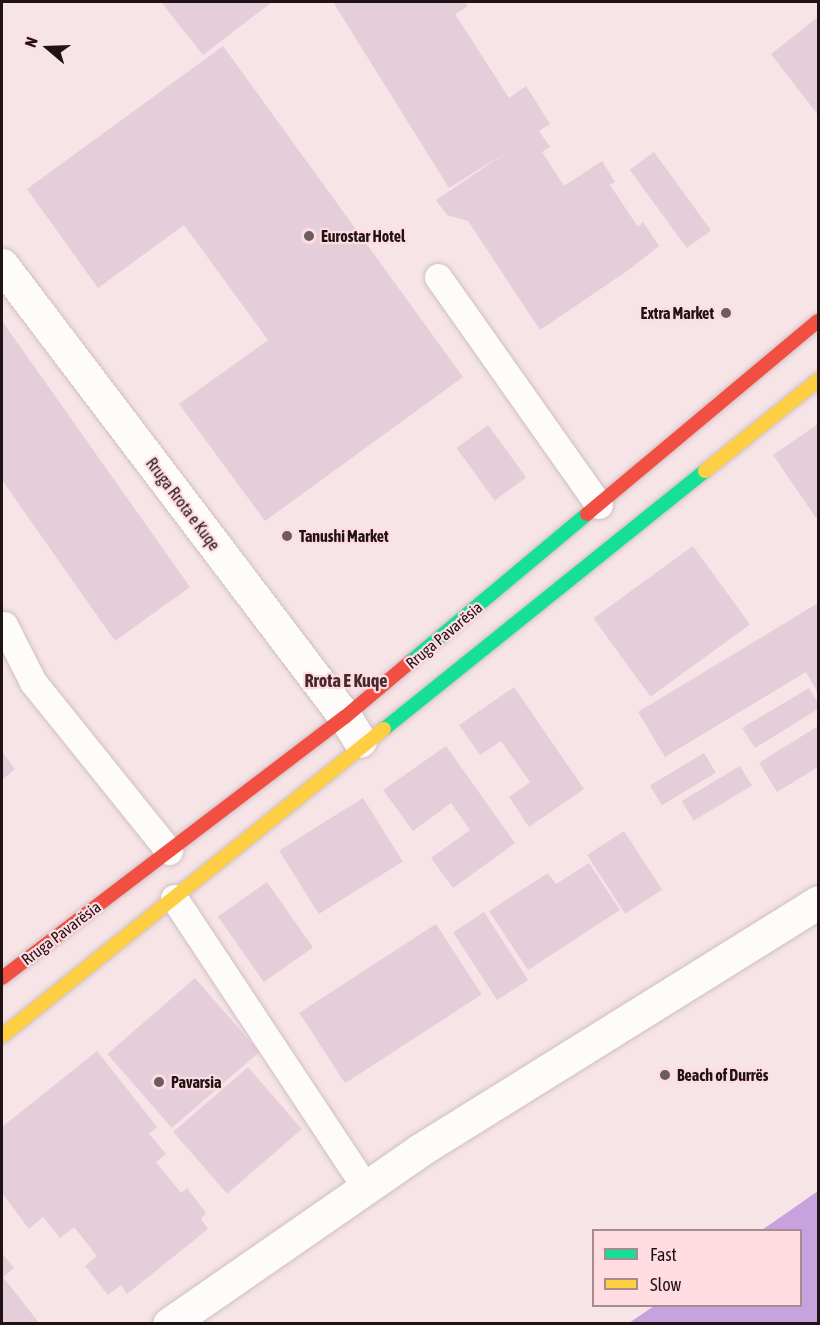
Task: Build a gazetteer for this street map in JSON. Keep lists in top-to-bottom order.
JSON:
{
  "streets": {
    "main road": ["Rruga Pavarësia"],
    "street": ["Rruga Rrota e Kuqe"]
  },
  "crossings": [
    ["Rruga Rrota e Kuqe", "Rruga Pavarësia"]
  ],
  "districts": ["Rrota E Kuqe"],
  "places": [
    "Eurostar Hotel",
    "Extra Market",
    "Tanushi Market",
    "Beach of Durrës",
    "Pavarsia"
  ],
  "legend": ["Fast", "Slow"],
  "north": "left"
}
